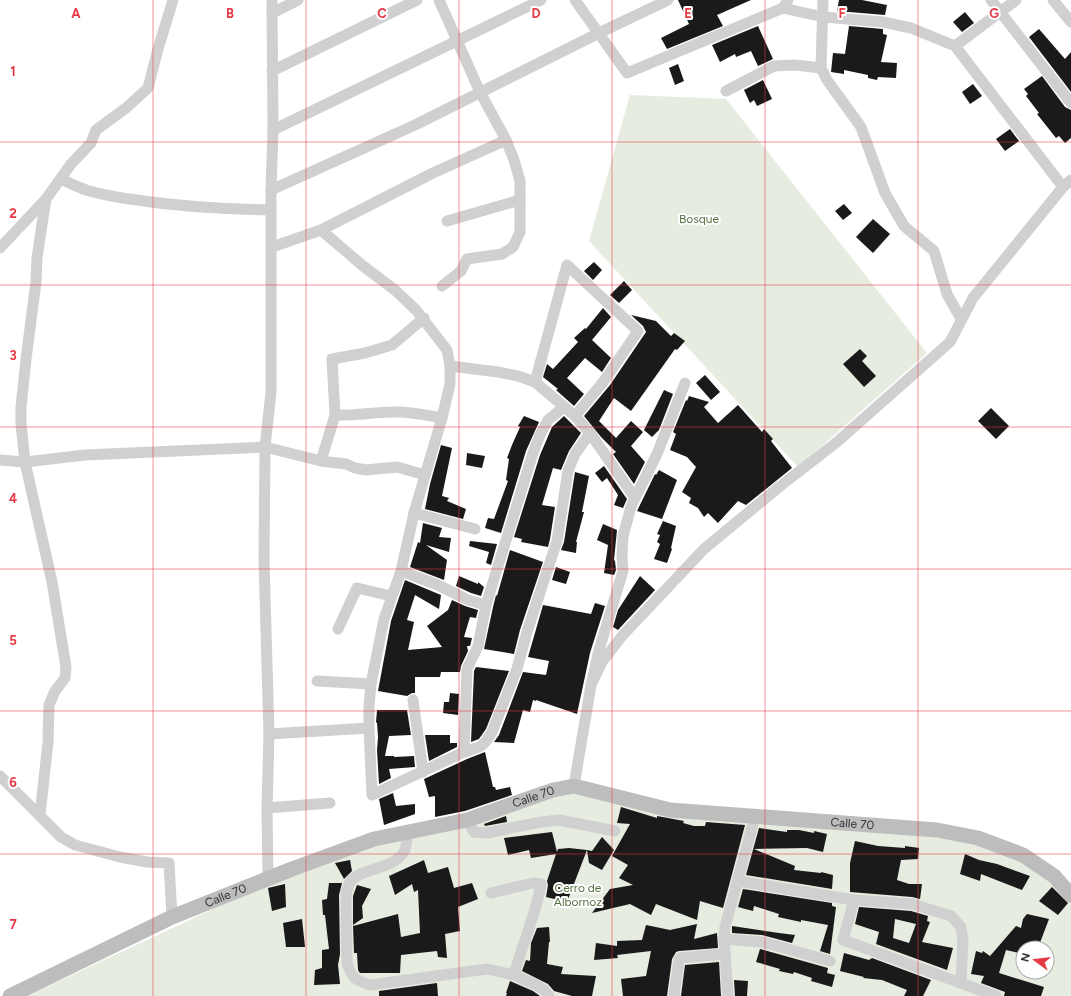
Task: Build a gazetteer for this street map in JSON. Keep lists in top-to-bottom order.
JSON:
{
  "streets": {
    "street": ["Calle 70"]
  },
  "parks": ["Bosque", "Cerro de Albornoz"],
  "north": "left",
  "grid": {
    "columns": [
      "A",
      "B",
      "C",
      "D",
      "E",
      "F",
      "G"
    ],
    "rows": [
      "1",
      "2",
      "3",
      "4",
      "5",
      "6",
      "7"
    ]
  }
}
